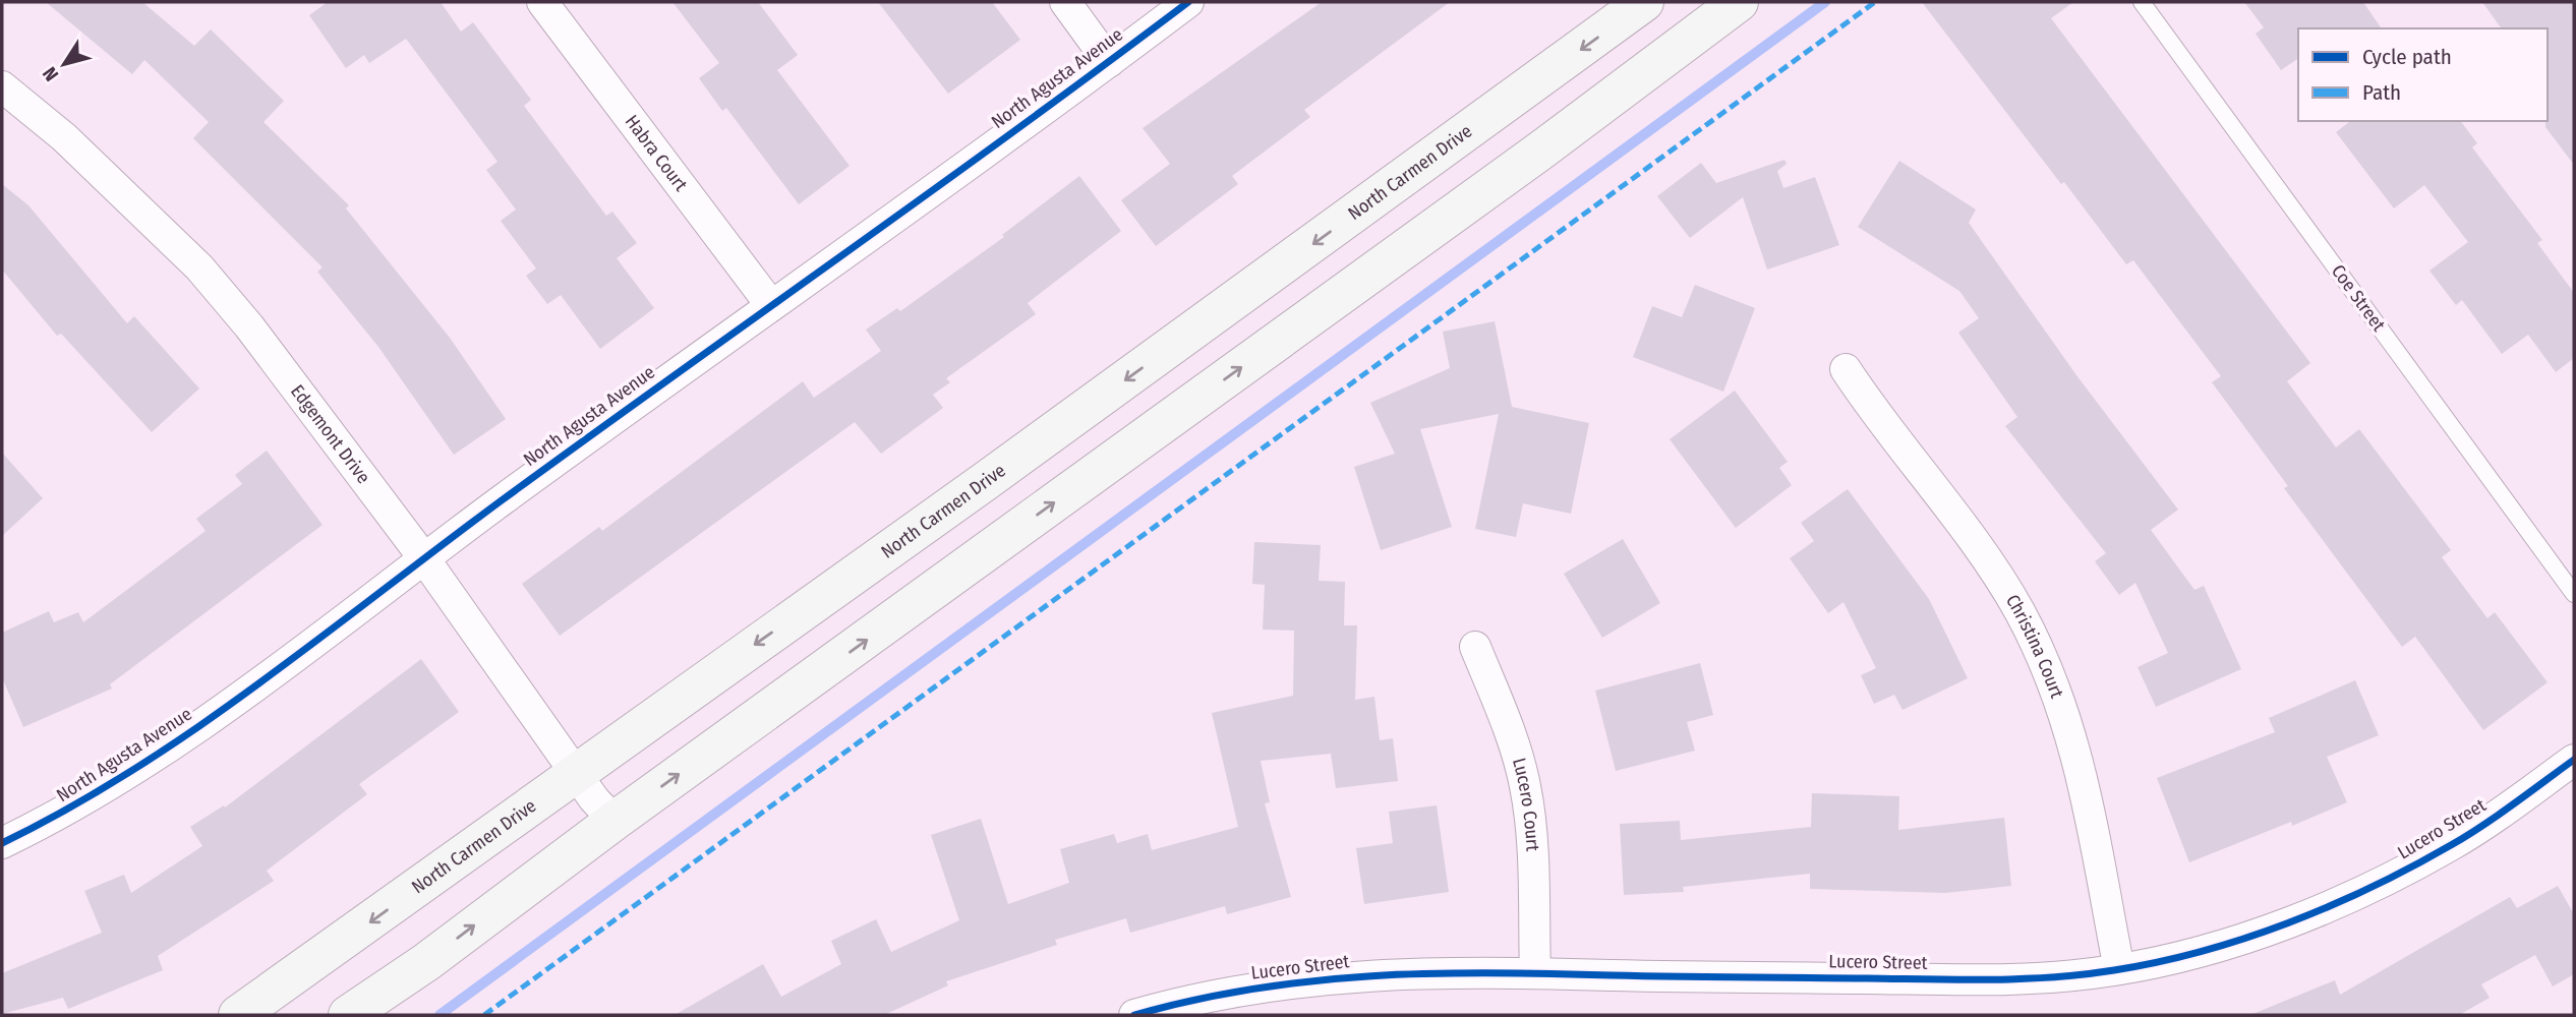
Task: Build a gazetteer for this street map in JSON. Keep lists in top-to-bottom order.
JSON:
{
  "streets": {
    "main road": ["North Carmen Drive"],
    "street": [
      "North Agusta Avenue",
      "Habra Court",
      "Edgemont Drive",
      "Christina Court",
      "Lucero Court",
      "Lucero Street"
    ],
    "lane": ["Coe Street"]
  },
  "crossings": [
    ["North Agusta Avenue", "Habra Court"],
    ["North Agusta Avenue", "Edgemont Drive"],
    ["North Carmen Drive", "Edgemont Drive"],
    ["Christina Court", "Lucero Street"],
    ["Lucero Court", "Lucero Street"]
  ],
  "legend": ["Cycle path", "Path"],
  "north": "bottom left"
}
